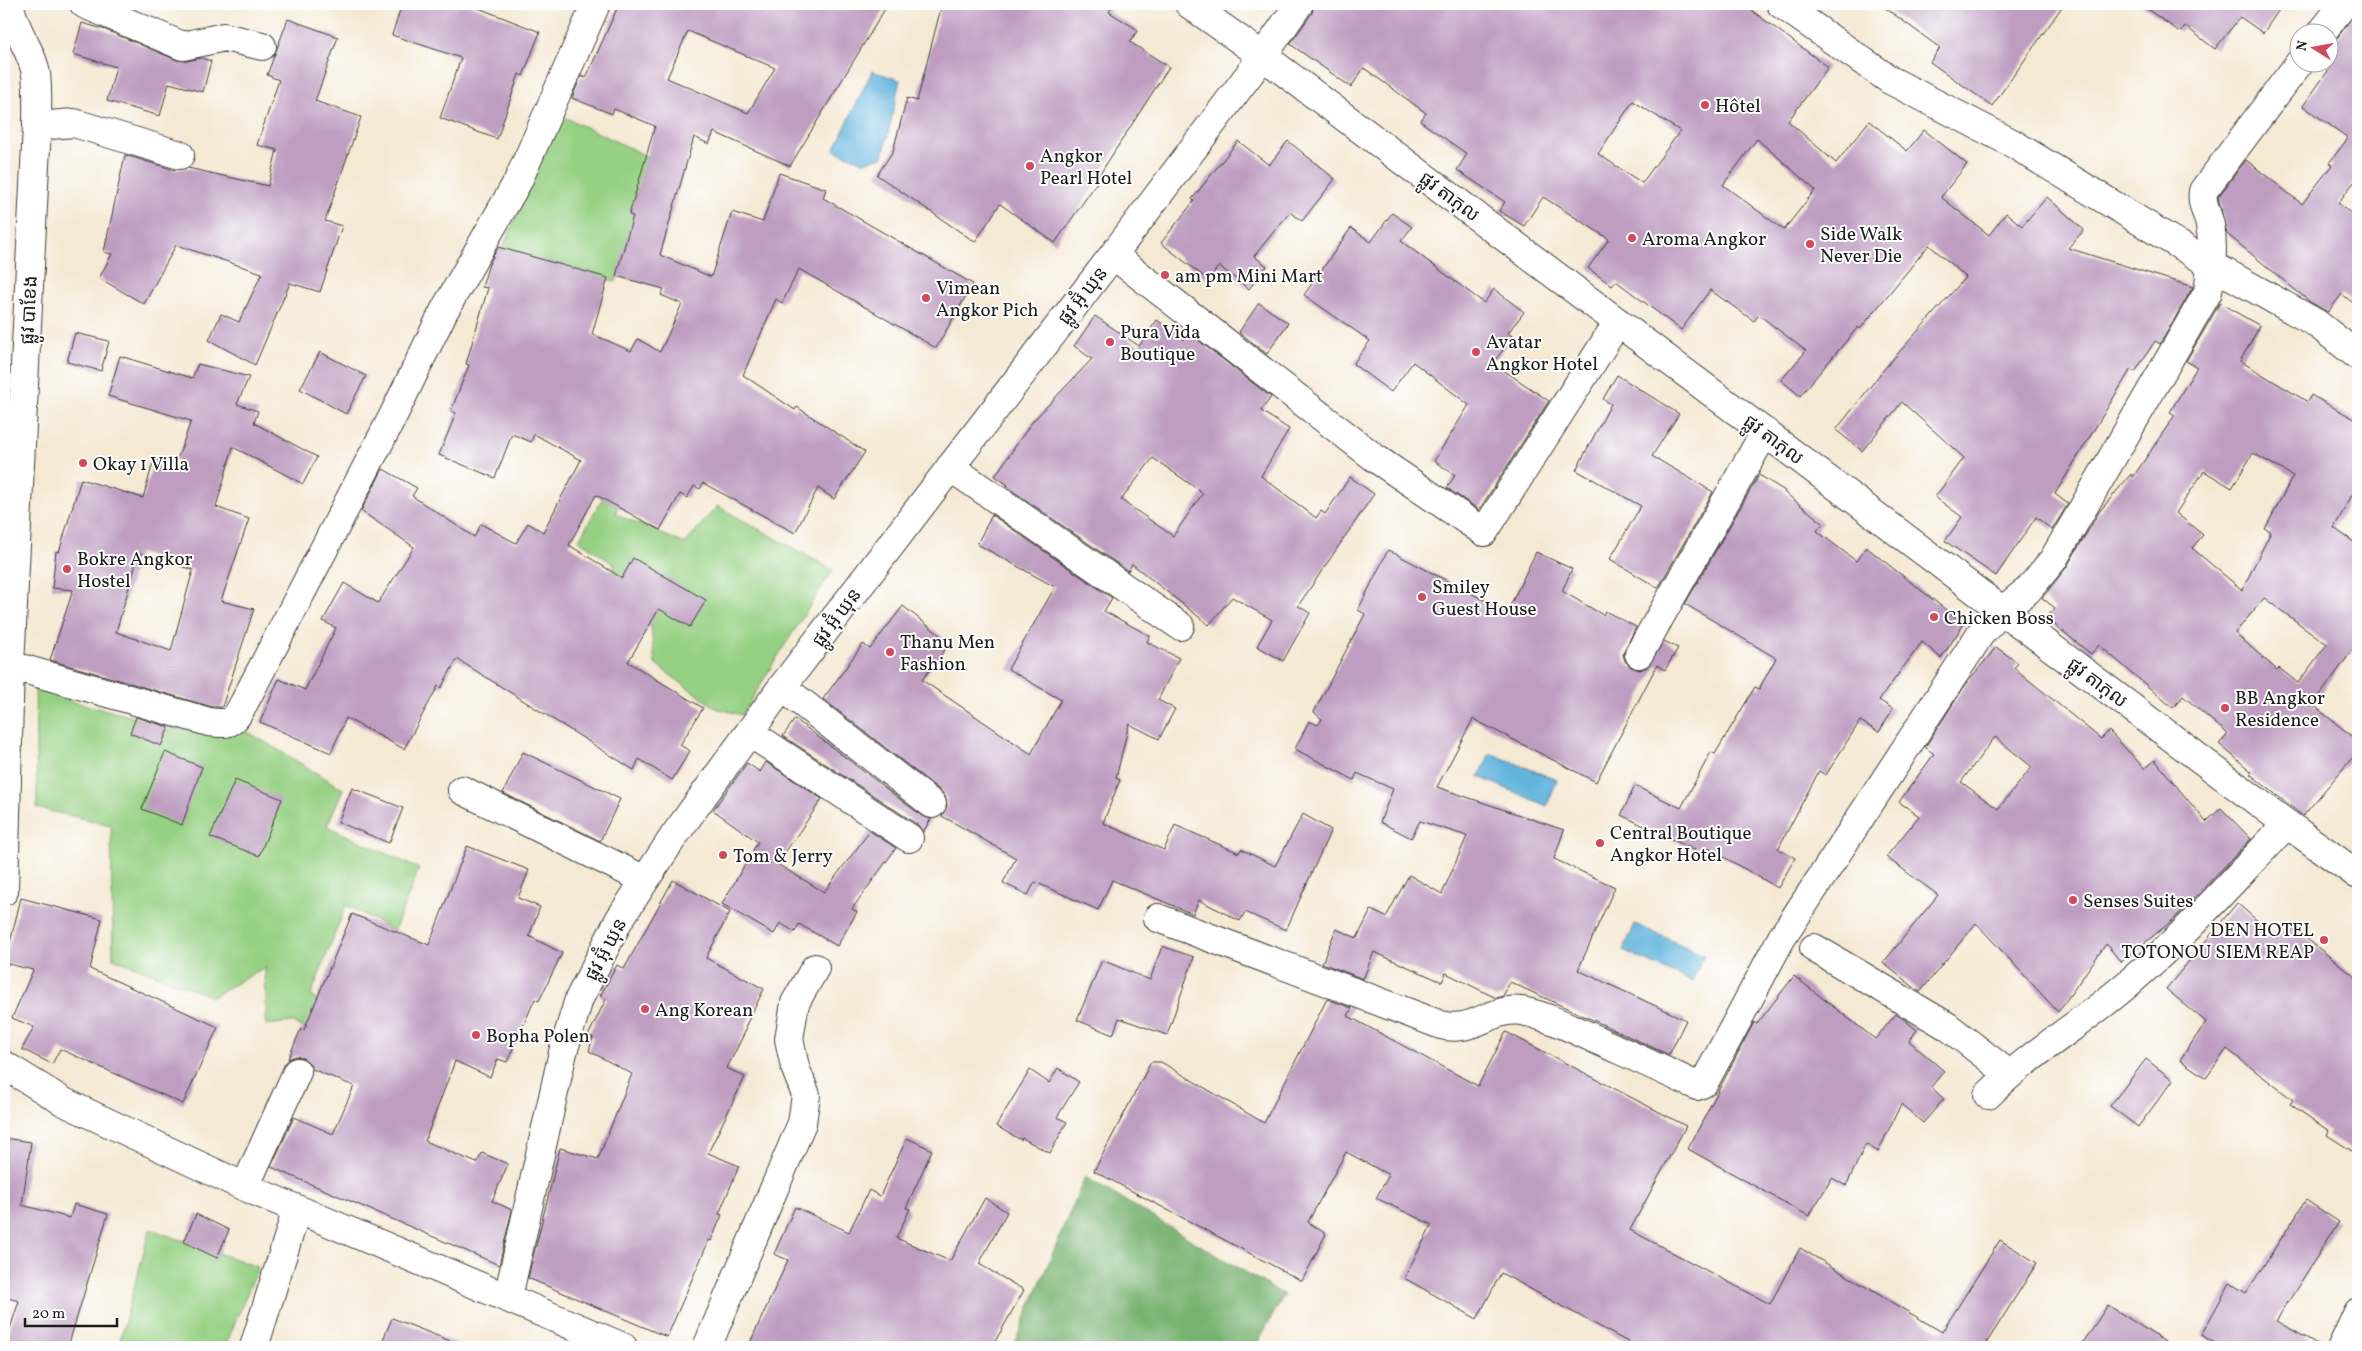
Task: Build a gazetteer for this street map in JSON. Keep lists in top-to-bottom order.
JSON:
{
  "streets": {
    "street": ["ផ្លូវ តាភុល", "ផ្លូវ អ៊ុំ ឃុន", "ផ្លូវ បាខែង"]
  },
  "crossings": [
    ["ផ្លូវ តាភុល", "ផ្លូវ អ៊ុំ ឃុន"]
  ],
  "places": [
    "Hôtel",
    "Angkor Pearl Hotel",
    "Aroma Angkor",
    "Side Walk Never Die",
    "am pm Mini Mart",
    "Vimean Angkor Pich",
    "Pura Vida Boutique",
    "Avatar Angkor Hotel",
    "Okay 1 Villa",
    "Bokre Angkor Hostel",
    "Smiley Guest House",
    "Chicken Boss",
    "Thanu Men Fashion",
    "BB Angkor Residence",
    "Central Boutique Angkor Hotel",
    "Tom & Jerry",
    "Senses Suites",
    "DEN HOTEL TOTONOU SIEM REAP",
    "Ang Korean",
    "Bopha Polen"
  ],
  "scale_bar": "20 m",
  "north": "left"
}
